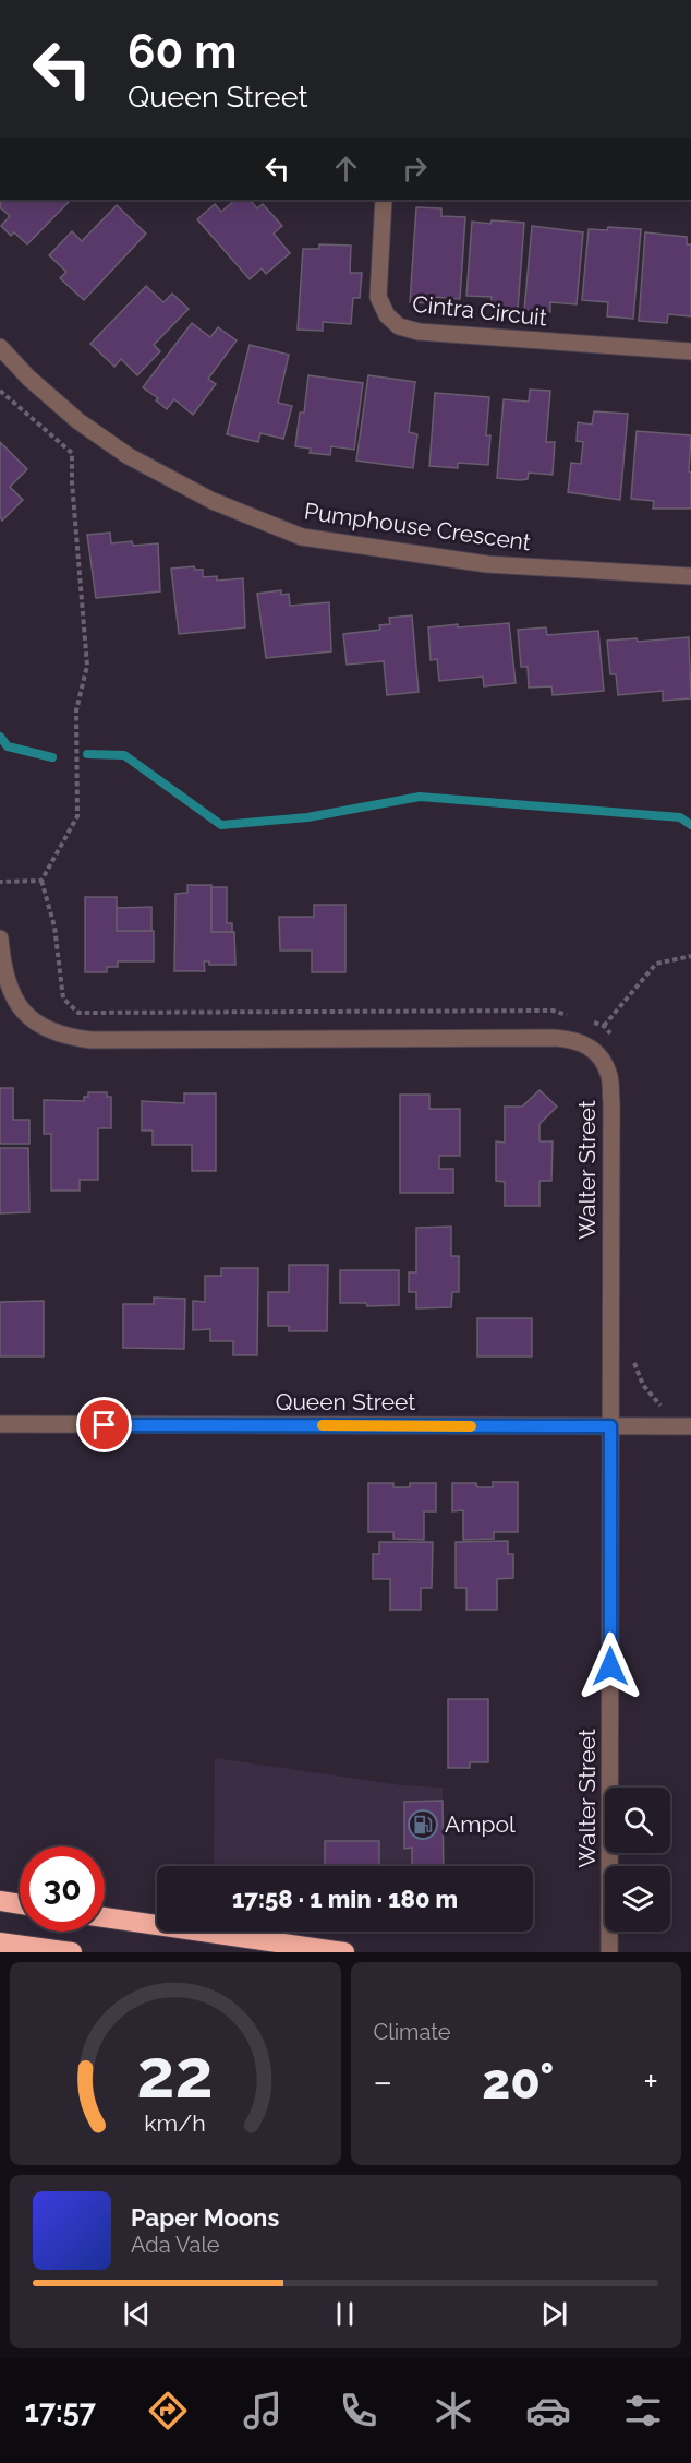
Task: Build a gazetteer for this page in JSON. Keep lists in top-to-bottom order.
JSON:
{
  "streets": {
    "street": [
      "Cintra Circuit",
      "Pumphouse Crescent",
      "Walter Street",
      "Queen Street"
    ]
  },
  "crossings": [
    ["Walter Street", "Queen Street"]
  ],
  "places": {
    "fuel station": ["Ampol"]
  },
  "page": {
    "turn": ["60 m", "Queen Street"],
    "limit": "30",
    "trip": "17:58 · 1 min · 180 m",
    "tile": "Climate",
    "heat": ["−", "20°", "+"],
    "song": ["Paper Moons", "Ada Vale"],
    "tabs": "17:57",
    "gauge": ["22", "km/h"]
  }
}
